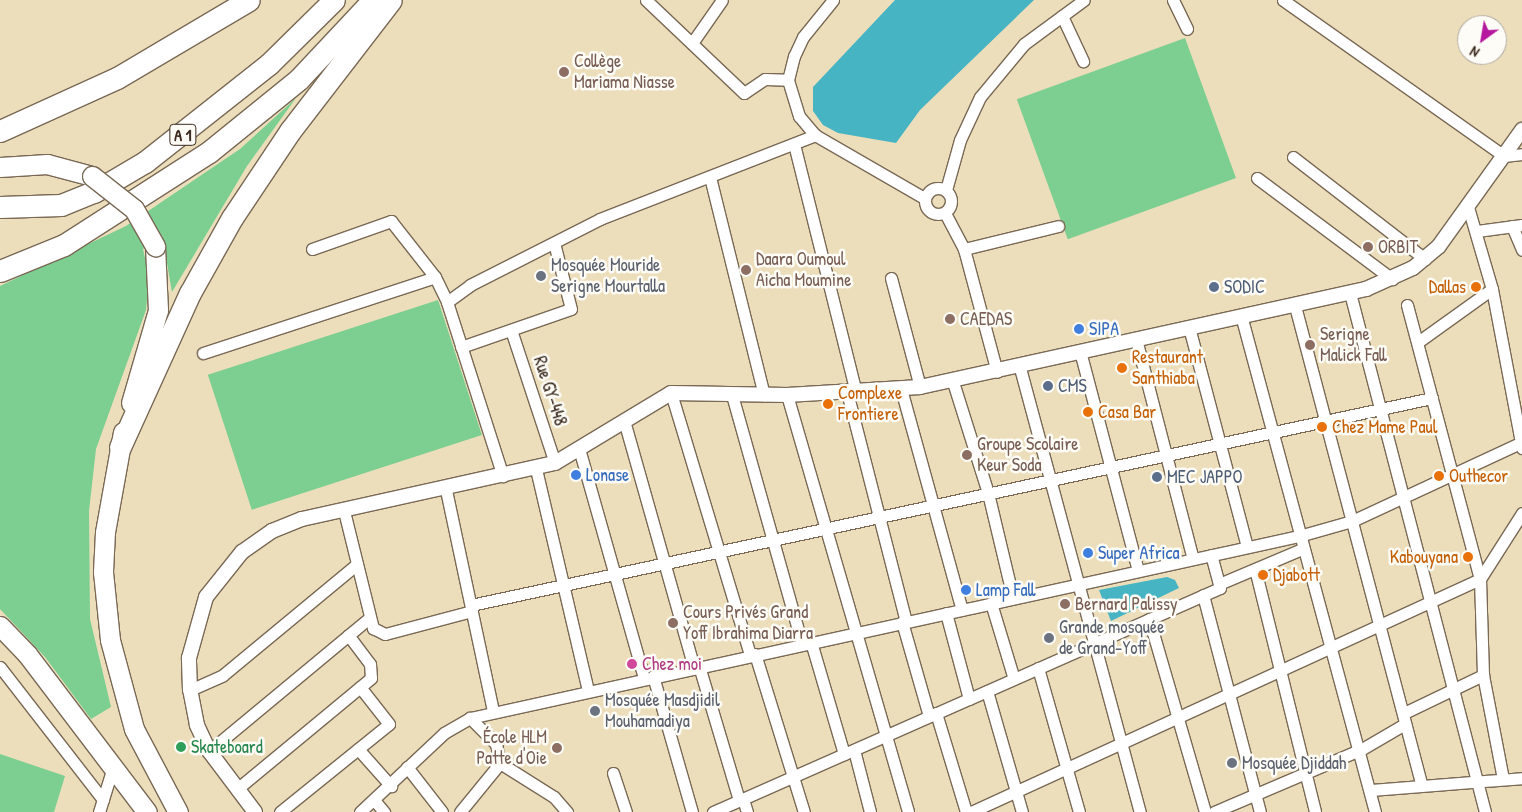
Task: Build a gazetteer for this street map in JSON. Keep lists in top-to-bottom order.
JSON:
{
  "streets": {
    "highway": ["A 1"],
    "street": ["Rue GY-448"]
  },
  "places": [
    "Collège Mariama Niasse",
    "ORBIT",
    "Daara Oumoul Aicha Moumine",
    "Mosquée Mouride Serigne Mourtalla",
    "SODIC",
    "Dallas",
    "CAEDAS",
    "SIPA",
    "Serigne Malick Fall",
    "Restaurant Santhiaba",
    "CMS",
    "Complexe Frontiere",
    "Casa Bar",
    "Chez Mame Paul",
    "Groupe Scolaire Keur Soda",
    "Lonase",
    "Outhecor",
    "MEC JAPPO",
    "Super Africa",
    "Kabouyana",
    "Djabott",
    "Lamp Fall",
    "Bernard Palissy",
    "Cours Privés Grand Yoff Ibrahima Diarra",
    "Grande mosquée de Grand-Yoff",
    "Chez moi",
    "Mosquée Masdjidil Mouhamadiya",
    "Skateboard",
    "École HLM Patte d'Oie",
    "Mosquée Djiddah"
  ],
  "north": "bottom left"
}
